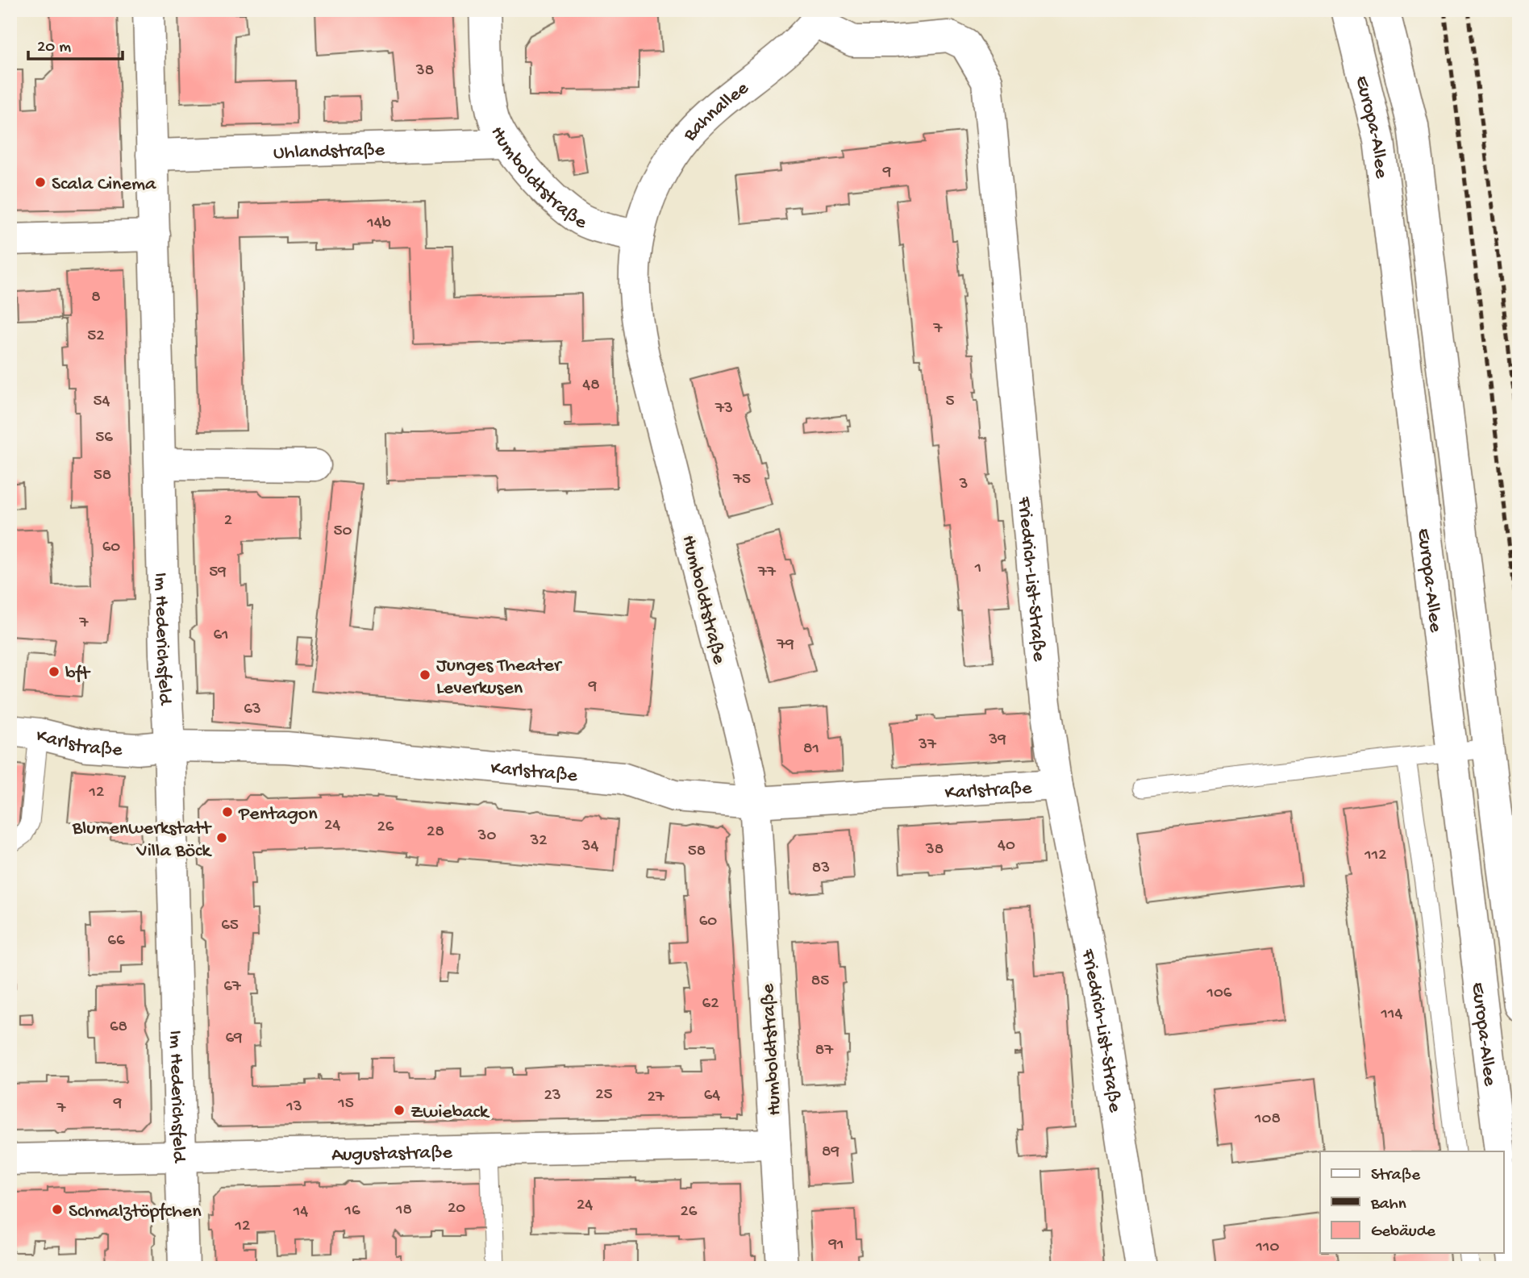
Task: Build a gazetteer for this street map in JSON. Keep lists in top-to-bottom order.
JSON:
{
  "streets": {
    "street": [
      "Bahnallee",
      "Europa-Allee",
      "Uhlandstraße",
      "Humboldtstraße",
      "Friedrich-List-Straße",
      "Im Hederichsfeld",
      "Karlstraße",
      "Augustastraße"
    ]
  },
  "crossings": [
    ["Bahnallee", "Humboldtstraße"],
    ["Bahnallee", "Friedrich-List-Straße"],
    ["Uhlandstraße", "Humboldtstraße"],
    ["Uhlandstraße", "Im Hederichsfeld"],
    ["Humboldtstraße", "Karlstraße"],
    ["Humboldtstraße", "Augustastraße"],
    ["Friedrich-List-Straße", "Karlstraße"],
    ["Im Hederichsfeld", "Karlstraße"],
    ["Im Hederichsfeld", "Augustastraße"]
  ],
  "places": [
    "Scala Cinema",
    "bft",
    "Junges Theater Leverkusen",
    "Pentagon",
    "Blumenwerkstatt Villa Böck",
    "Zwieback",
    "Schmalztöpfchen"
  ],
  "house_numbers": [
    "38",
    "9",
    "14b",
    "8",
    "7",
    "52",
    "48",
    "54",
    "5",
    "73",
    "56",
    "58",
    "75",
    "3",
    "2",
    "50",
    "60",
    "1",
    "59",
    "77",
    "7",
    "61",
    "79",
    "9",
    "63",
    "39",
    "37",
    "81",
    "12",
    "24",
    "26",
    "28",
    "30",
    "32",
    "40",
    "34",
    "38",
    "58",
    "112",
    "83",
    "60",
    "65",
    "66",
    "85",
    "67",
    "106",
    "62",
    "114",
    "68",
    "69",
    "87",
    "25",
    "23",
    "64",
    "27",
    "9",
    "15",
    "13",
    "7",
    "108",
    "89",
    "24",
    "20",
    "18",
    "16",
    "14",
    "26",
    "12",
    "91",
    "110"
  ],
  "legend": ["Straße", "Bahn", "Gebäude"],
  "scale_bar": "20 m"
}
